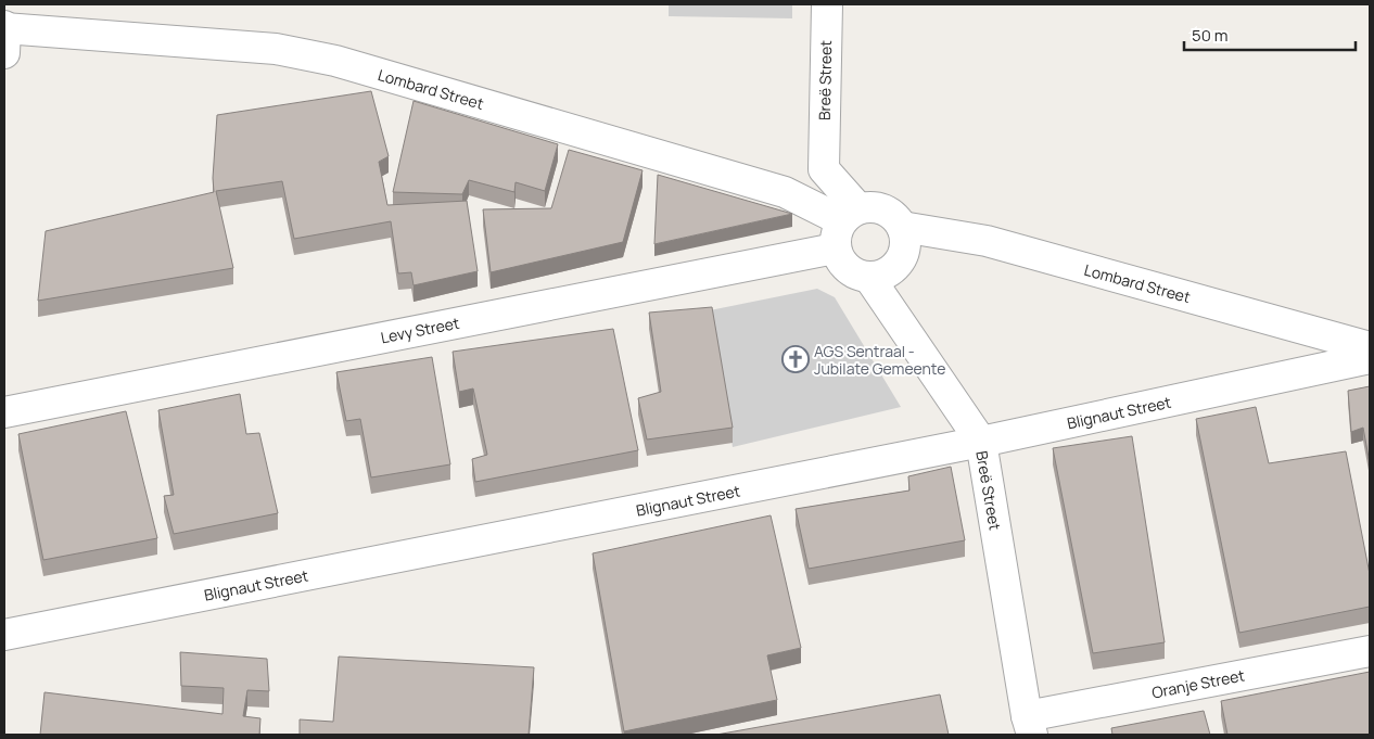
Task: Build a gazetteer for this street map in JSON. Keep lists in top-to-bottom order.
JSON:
{
  "streets": {
    "street": [
      "Breë Street",
      "Lombard Street",
      "Levy Street",
      "Blignaut Street",
      "Oranje Street"
    ]
  },
  "crossings": [
    ["Breë Street", "Lombard Street"],
    ["Breë Street", "Levy Street"],
    ["Breë Street", "Blignaut Street"],
    ["Breë Street", "Oranje Street"],
    ["Lombard Street", "Levy Street"]
  ],
  "places": {
    "church": ["AGS Sentraal - Jubilate Gemeente"]
  },
  "scale_bar": "50 m"
}
